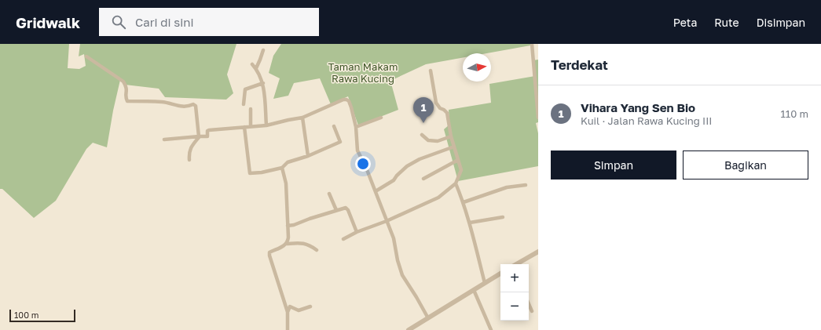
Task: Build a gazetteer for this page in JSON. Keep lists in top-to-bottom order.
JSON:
{
  "parks": ["Taman Makam Rawa Kucing"],
  "scale_bar": "100 m",
  "north": "right",
  "page": {
    "header": "Gridwalk",
    "search": "Cari di sini",
    "nav": ["Peta", "Rute", "Disimpan"],
    "heading": "Terdekat",
    "list": [
      {
        "mark": "1",
        "name": "Vihara Yang Sen Bio",
        "note": "Kuil · Jalan Rawa Kucing III",
        "value": "110 m"
      }
    ],
    "pins": "1",
    "buttons": ["Simpan", "Bagikan"],
    "map_buttons": ["+", "−"],
    "scale": "100 m"
  }
}
